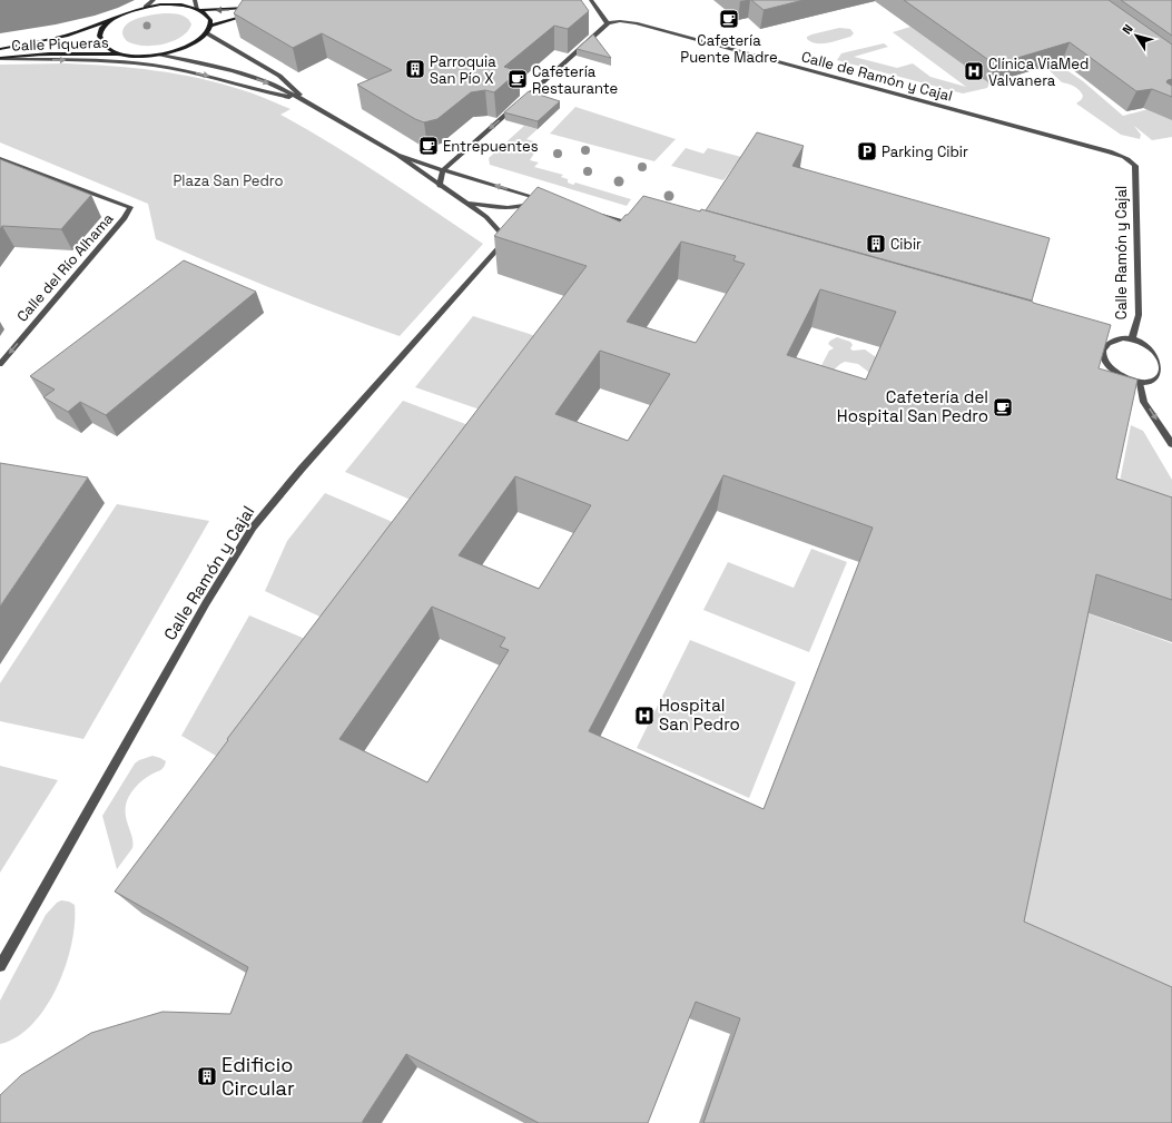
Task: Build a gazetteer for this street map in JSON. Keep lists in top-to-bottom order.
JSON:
{
  "streets": {
    "street": [
      "Calle Piqueras",
      "Calle de Ramón y Cajal",
      "Calle Ramón y Cajal",
      "Calle del Río Alhama"
    ]
  },
  "crossings": [
    ["Calle de Ramón y Cajal", "Calle Ramón y Cajal"]
  ],
  "parks": ["Plaza San Pedro"],
  "places": {
    "cafe": [
      "Cafetería Puente Madre",
      "Cafetería Restaurante",
      "Entrepuentes",
      "Cafetería del Hospital San Pedro"
    ],
    "building": ["Parroquia San Pío X", "Cibir", "Edificio Circular"],
    "hospital": ["Clínica ViaMed Valvanera", "Hospital San Pedro"],
    "parking": ["Parking Cibir"]
  },
  "north": "top left"
}
